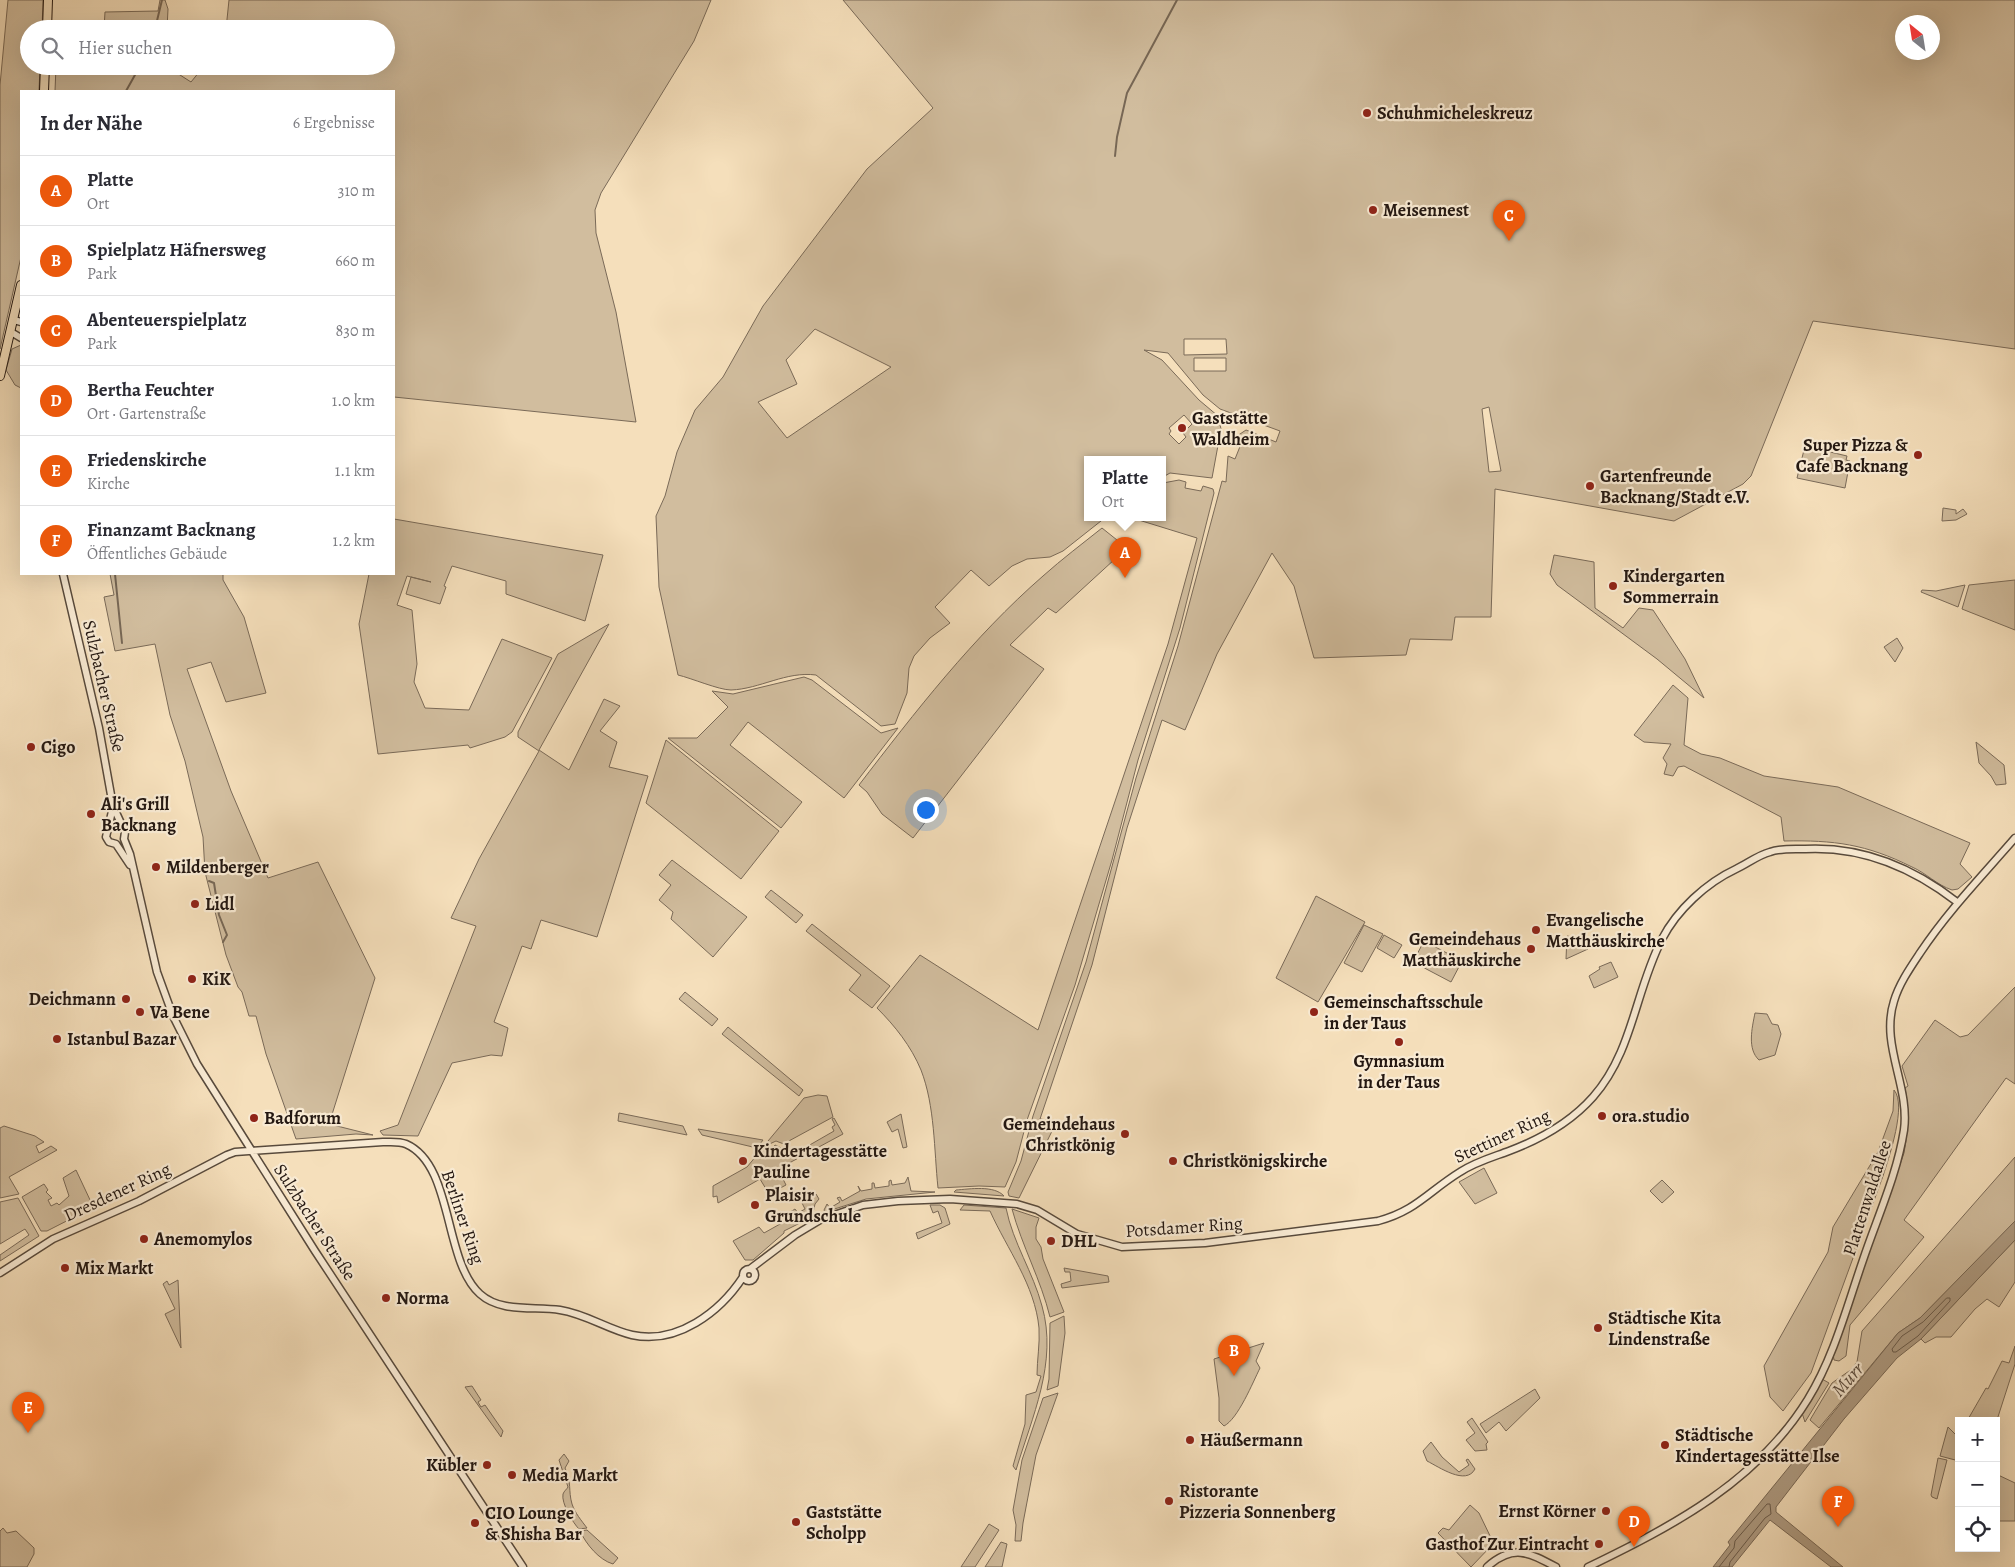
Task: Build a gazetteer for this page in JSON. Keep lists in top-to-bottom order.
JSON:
{
  "streets": {
    "street": [
      "Sulzbacher Straße",
      "Stettiner Ring",
      "Dresdener Ring",
      "Plattenwaldallee",
      "Berliner Ring",
      "Potsdamer Ring"
    ]
  },
  "crossings": [
    ["Sulzbacher Straße", "Dresdener Ring"],
    ["Sulzbacher Straße", "Berliner Ring"],
    ["Stettiner Ring", "Plattenwaldallee"],
    ["Stettiner Ring", "Potsdamer Ring"],
    ["Dresdener Ring", "Berliner Ring"]
  ],
  "water": ["Murr"],
  "places": [
    "Schuhmicheleskreuz",
    "Meisennest",
    "Gaststätte Waldheim",
    "Super Pizza & Cafe Backnang",
    "Gartenfreunde Backnang/Stadt e.V.",
    "Kindergarten Sommerrain",
    "Cigo",
    "Ali's Grill Backnang",
    "Mildenberger",
    "Lidl",
    "Evangelische Matthäuskirche",
    "Gemeindehaus Matthäuskirche",
    "KiK",
    "Deichmann",
    "Va Bene",
    "Gemeinschaftsschule in der Taus",
    "Istanbul Bazar",
    "Gymnasium in der Taus",
    "ora.studio",
    "Badforum",
    "Gemeindehaus Christkönig",
    "Kindertagesstätte Pauline",
    "Christkönigskirche",
    "Plaisir Grundschule",
    "Anemomylos",
    "DHL",
    "Mix Markt",
    "Norma",
    "Städtische Kita Lindenstraße",
    "Häußermann",
    "Städtische Kindertagesstätte Ilse",
    "Kübler",
    "Media Markt",
    "Ristorante Pizzeria Sonnenberg",
    "Ernst Körner",
    "Gaststätte Scholpp",
    "CIO Lounge & Shisha Bar",
    "Gasthof Zur Eintracht"
  ],
  "north": "top left",
  "page": {
    "search": "Hier suchen",
    "heading": ["In der Nähe", "6 Ergebnisse"],
    "list": [
      {
        "mark": "A",
        "name": "Platte",
        "note": "Ort",
        "value": "310 m"
      },
      {
        "mark": "B",
        "name": "Spielplatz Häfnersweg",
        "note": "Park",
        "value": "660 m"
      },
      {
        "mark": "C",
        "name": "Abenteuerspielplatz",
        "note": "Park",
        "value": "830 m"
      },
      {
        "mark": "D",
        "name": "Bertha Feuchter",
        "note": "Ort · Gartenstraße",
        "value": "1.0 km"
      },
      {
        "mark": "E",
        "name": "Friedenskirche",
        "note": "Kirche",
        "value": "1.1 km"
      },
      {
        "mark": "F",
        "name": "Finanzamt Backnang",
        "note": "Öffentliches Gebäude",
        "value": "1.2 km"
      }
    ],
    "pins": [
      "C",
      "A",
      "B",
      "E",
      "F",
      "D"
    ],
    "popup": ["Platte", "Ort"],
    "map_buttons": ["+", "−"]
  }
}
